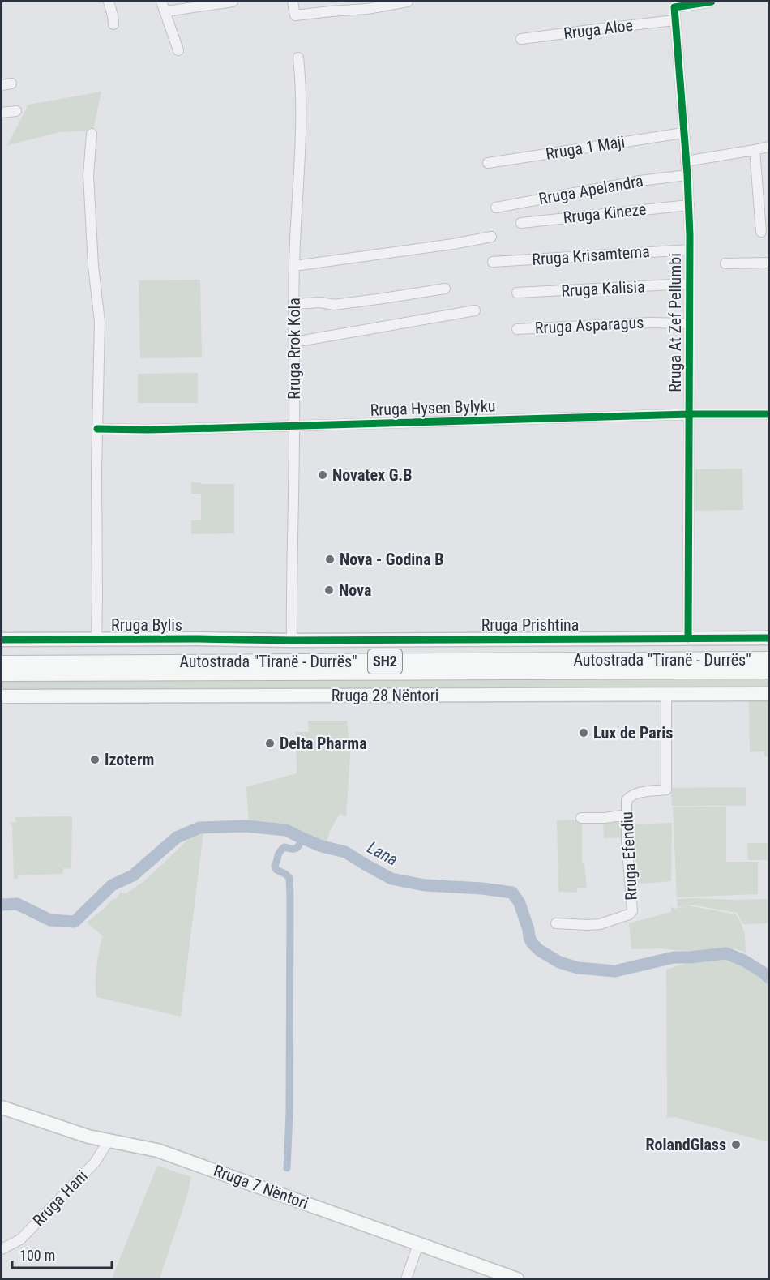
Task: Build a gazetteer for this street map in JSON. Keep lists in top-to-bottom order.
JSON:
{
  "streets": {
    "highway": ["Autostrada \"Tiranë - Durrës\"", "SH2"],
    "main road": [
      "Rruga Bylis",
      "Rruga Prishtina",
      "Rruga 28 Nëntori",
      "Rruga 7 Nëntori"
    ],
    "street": [
      "Rruga Aloe",
      "Rruga 1 Maji",
      "Rruga Apelandra",
      "Rruga Kineze",
      "Rruga Krisamtema",
      "Rruga Kalisia",
      "Rruga At Zef Pellumbi",
      "Rruga Asparagus",
      "Rruga Rrok Kola",
      "Rruga Hysen Bylyku",
      "Rruga Efendiu",
      "Rruga Hani"
    ]
  },
  "crossings": [
    ["Rruga Aloe", "Rruga At Zef Pellumbi"],
    ["Rruga 1 Maji", "Rruga At Zef Pellumbi"],
    ["Rruga Apelandra", "Rruga At Zef Pellumbi"],
    ["Rruga Kineze", "Rruga At Zef Pellumbi"],
    ["Rruga Krisamtema", "Rruga At Zef Pellumbi"],
    ["Rruga Kalisia", "Rruga At Zef Pellumbi"],
    ["Rruga At Zef Pellumbi", "Rruga Asparagus"],
    ["Rruga At Zef Pellumbi", "Rruga Hysen Bylyku"],
    ["Rruga At Zef Pellumbi", "Rruga Prishtina"],
    ["Rruga Rrok Kola", "Rruga Hysen Bylyku"],
    ["Rruga Rrok Kola", "Rruga Bylis"],
    ["Rruga Rrok Kola", "Rruga Prishtina"],
    ["Rruga Bylis", "Rruga Prishtina"],
    ["Rruga 28 Nëntori", "Rruga Efendiu"],
    ["Rruga 7 Nëntori", "Rruga Hani"]
  ],
  "water": ["Lana"],
  "places": [
    "Novatex G.B",
    "Nova - Godina B",
    "Nova",
    "Lux de Paris",
    "Delta Pharma",
    "Izoterm",
    "RolandGlass"
  ],
  "scale_bar": "100 m"
}
